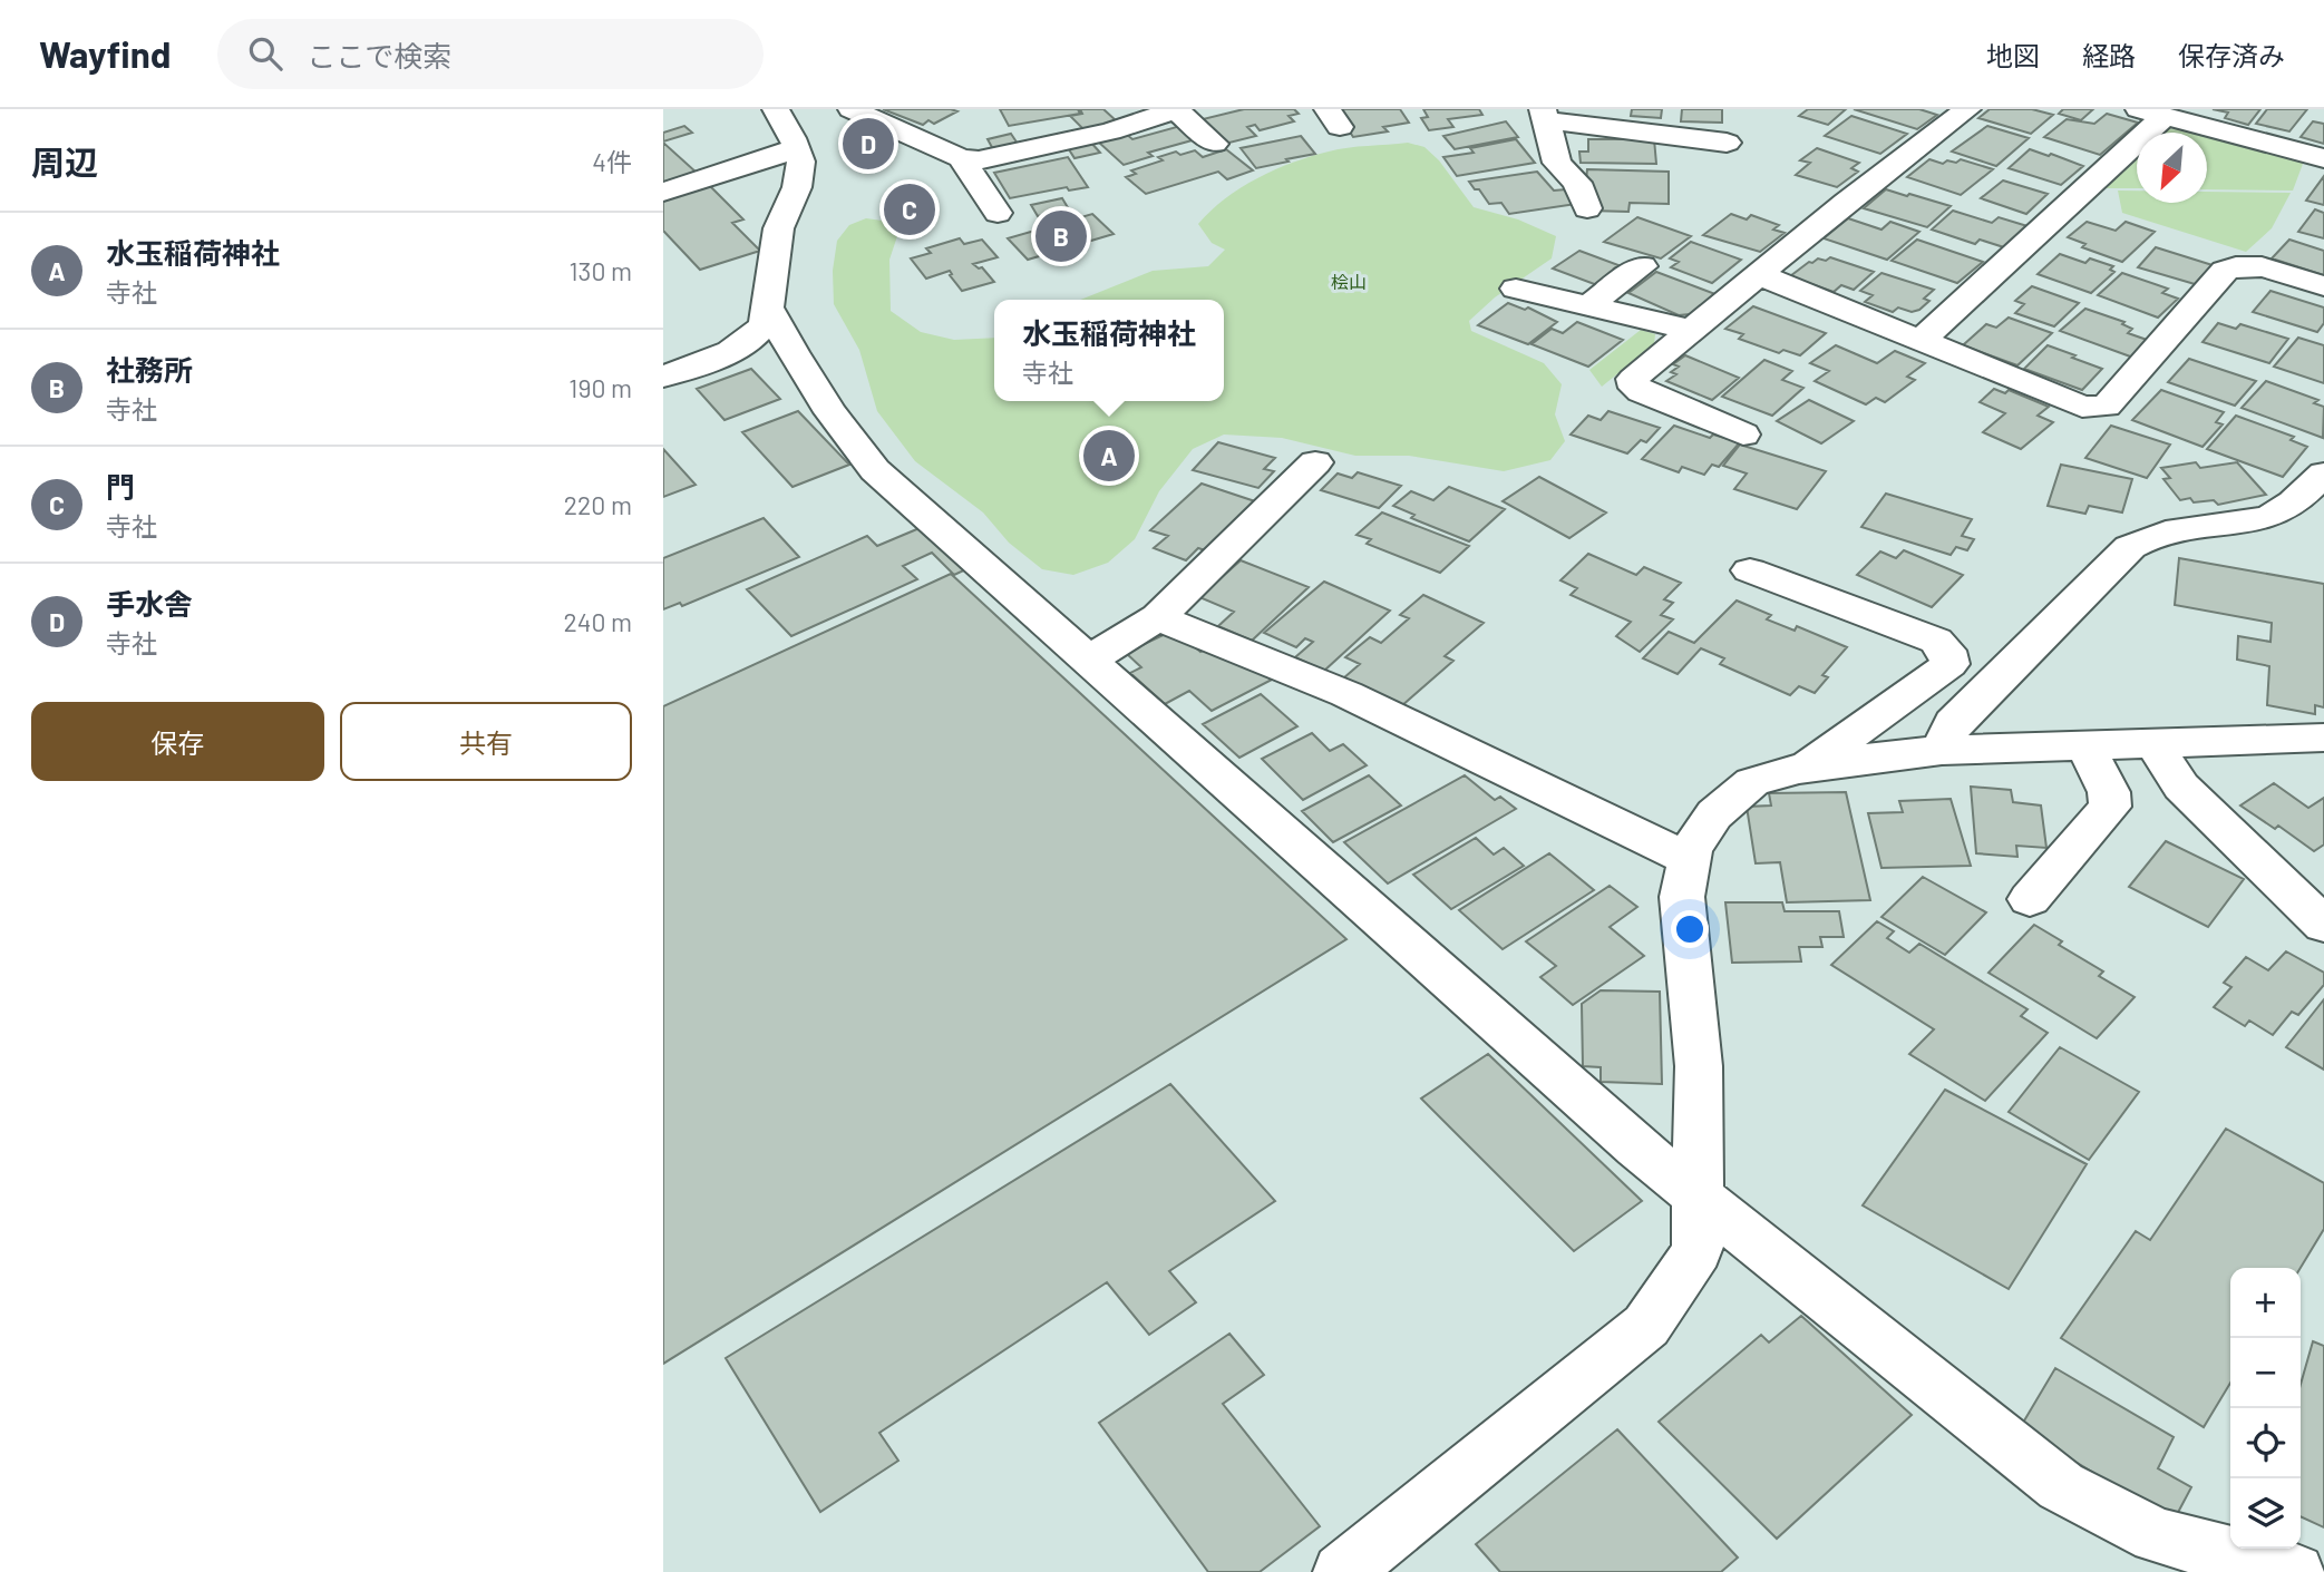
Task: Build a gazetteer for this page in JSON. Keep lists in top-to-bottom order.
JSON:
{
  "parks": ["桧山"],
  "north": "bottom left",
  "page": {
    "header": "Wayfind",
    "search": "ここで検索",
    "nav": ["地図", "経路", "保存済み"],
    "heading": ["周辺", "4件"],
    "pins": [
      "D",
      "C",
      "B",
      "A"
    ],
    "list": [
      {
        "mark": "A",
        "name": "水玉稲荷神社",
        "note": "寺社",
        "value": "130 m"
      },
      {
        "mark": "B",
        "name": "社務所",
        "note": "寺社",
        "value": "190 m"
      },
      {
        "mark": "C",
        "name": "門",
        "note": "寺社",
        "value": "220 m"
      },
      {
        "mark": "D",
        "name": "手水舎",
        "note": "寺社",
        "value": "240 m"
      }
    ],
    "popup": ["水玉稲荷神社", "寺社"],
    "buttons": ["保存", "共有"],
    "map_buttons": ["+", "−"]
  }
}
